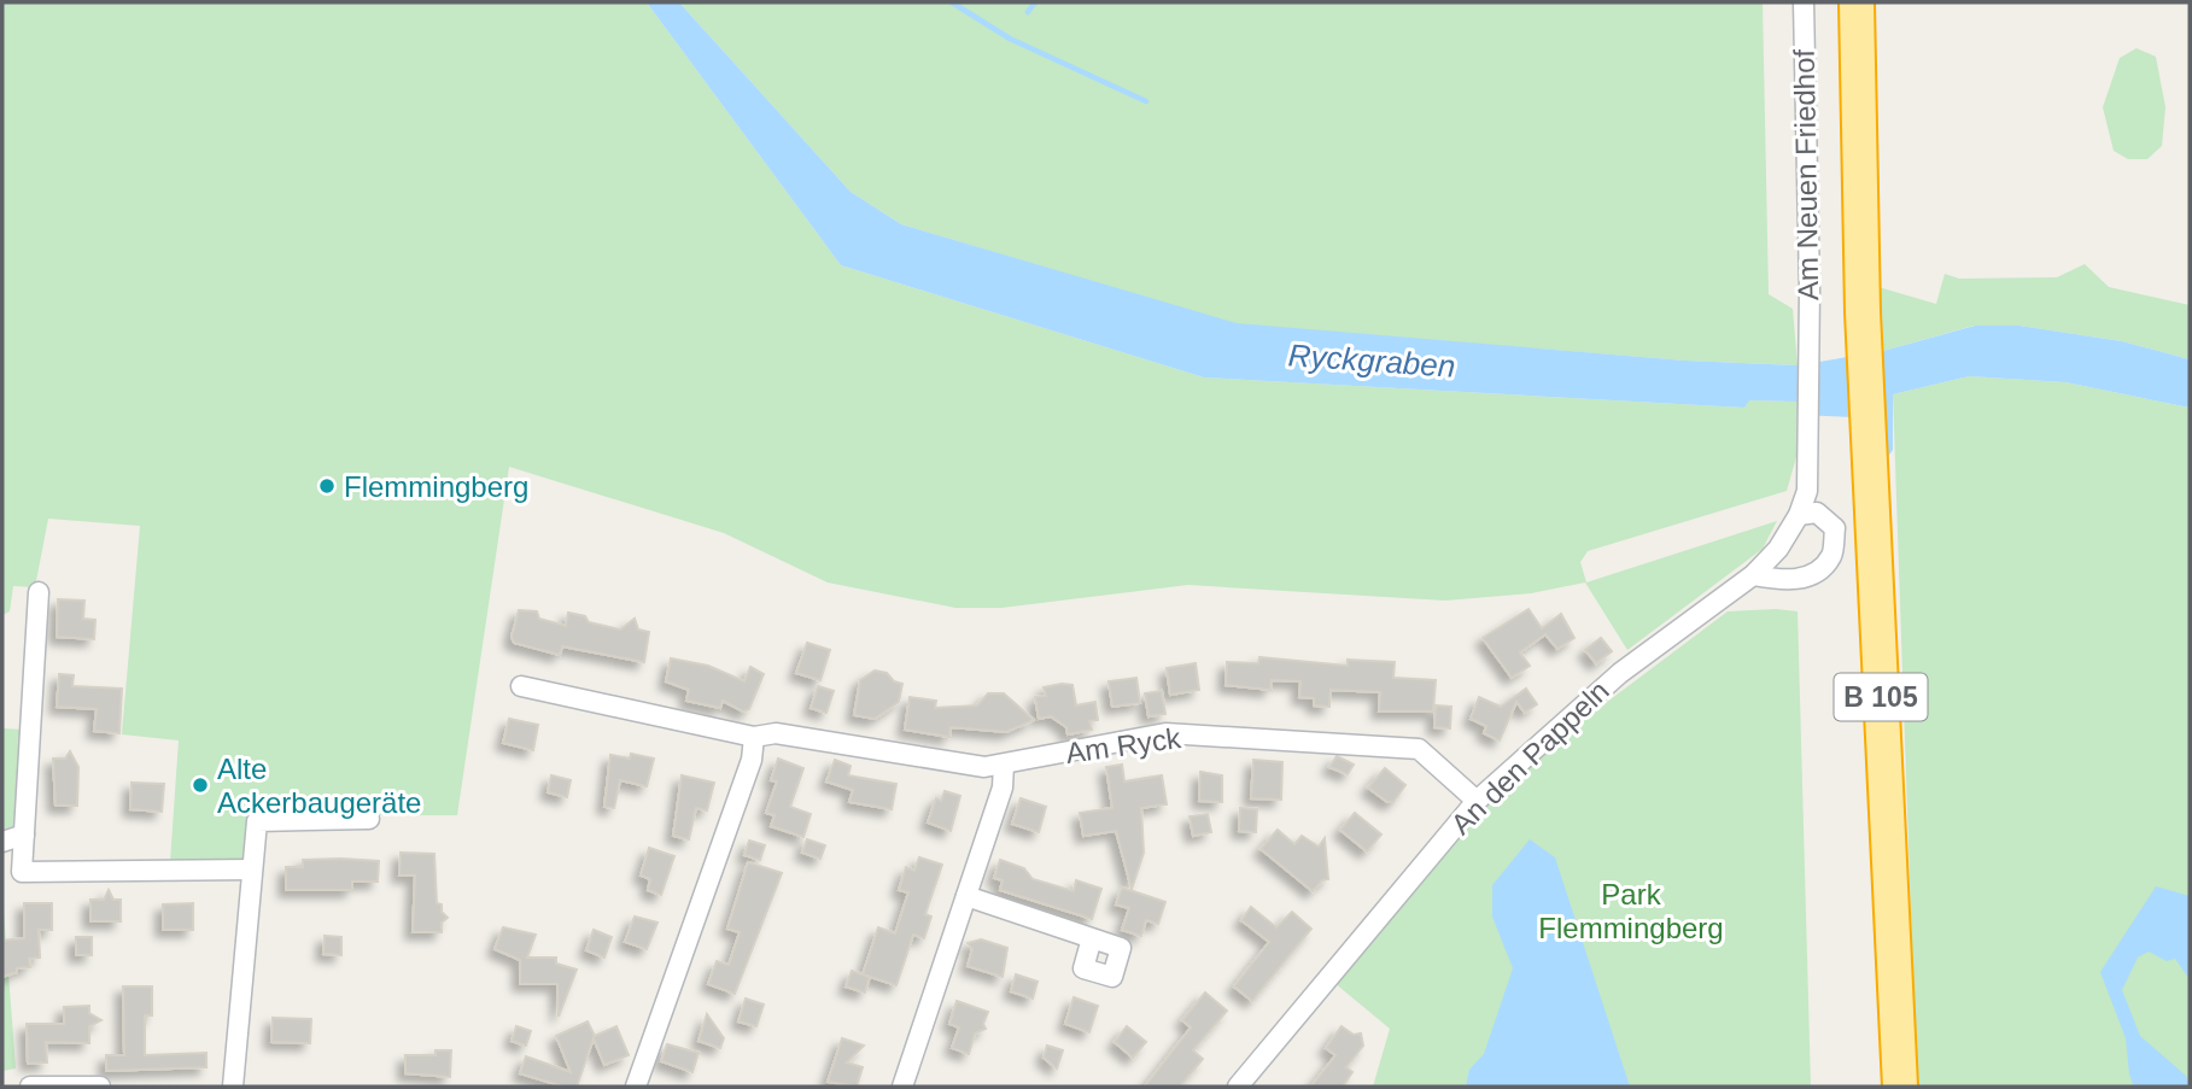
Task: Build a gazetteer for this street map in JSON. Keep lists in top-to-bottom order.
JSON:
{
  "streets": {
    "highway": ["B 105"],
    "street": ["Am Neuen Friedhof", "Am Ryck", "An den Pappeln"]
  },
  "crossings": [
    ["Am Neuen Friedhof", "An den Pappeln"],
    ["Am Ryck", "An den Pappeln"]
  ],
  "water": ["Ryckgraben"],
  "parks": ["Park Flemmingberg"],
  "places": ["Flemmingberg", "Alte Ackerbaugeräte"]
}
